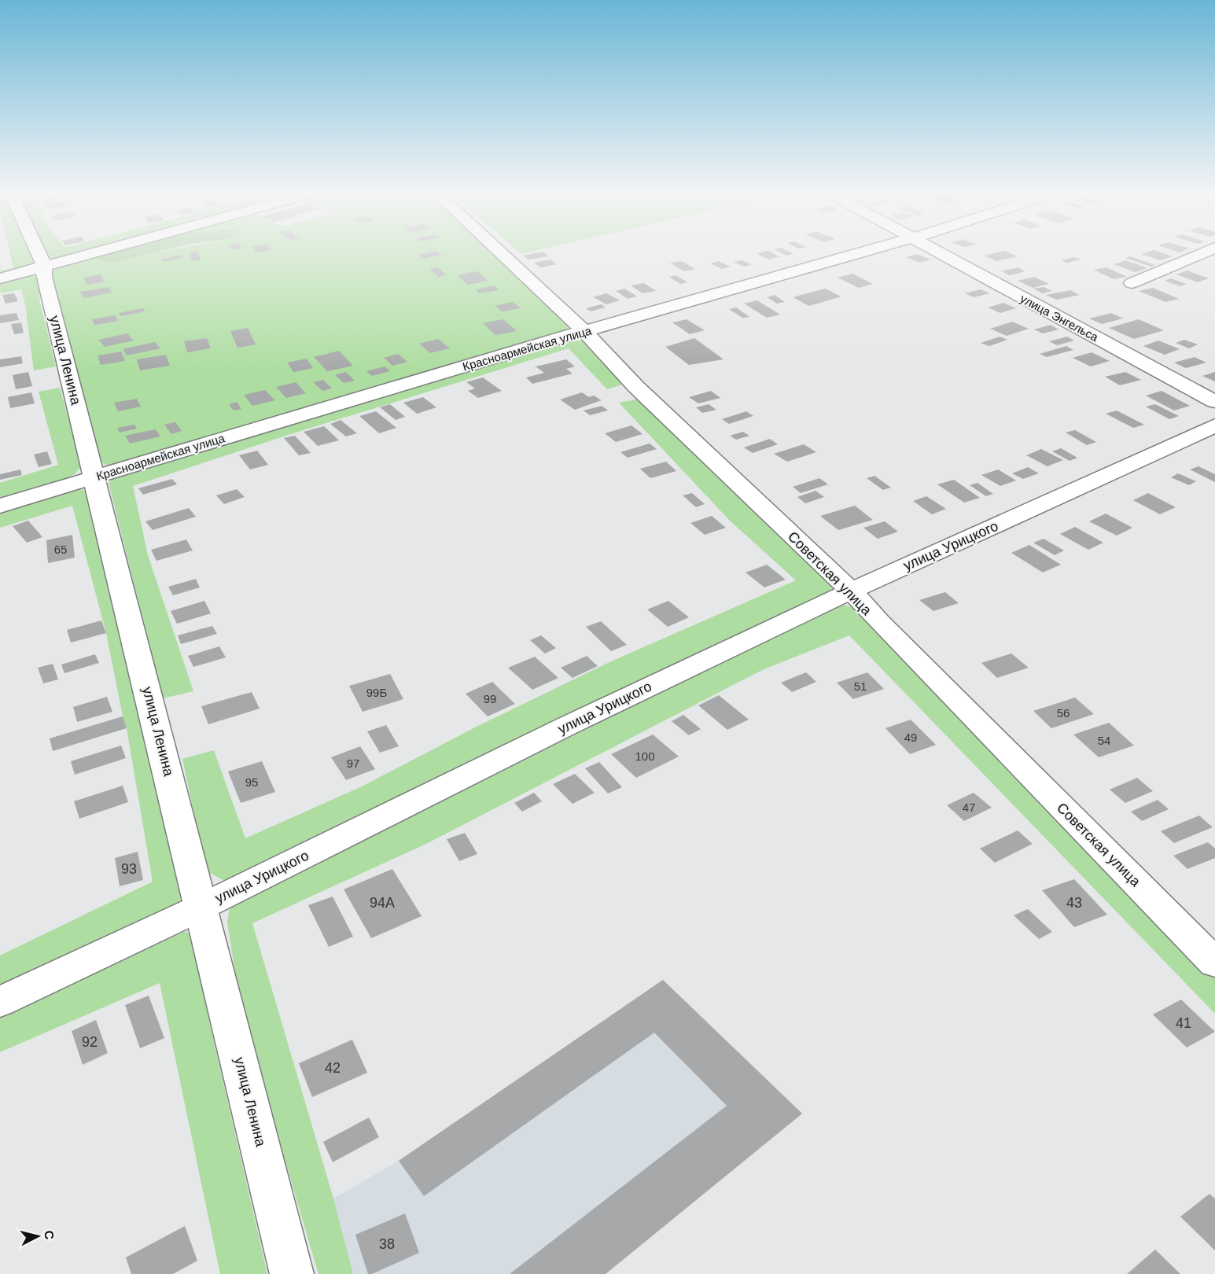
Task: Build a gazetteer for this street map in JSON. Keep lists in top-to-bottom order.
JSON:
{
  "streets": {
    "street": [
      "улица Энгельса",
      "Красноармейская улица",
      "улица Ленина",
      "улица Урицкого",
      "Советская улица"
    ]
  },
  "crossings": [
    ["Красноармейская улица", "улица Ленина"],
    ["Красноармейская улица", "Советская улица"],
    ["улица Ленина", "улица Урицкого"],
    ["улица Урицкого", "Советская улица"]
  ],
  "house_numbers": [
    "65",
    "51",
    "99Б",
    "99",
    "56",
    "49",
    "54",
    "100",
    "97",
    "95",
    "47",
    "93",
    "94А",
    "43",
    "41",
    "92",
    "42",
    "38"
  ],
  "north": "right"
}
